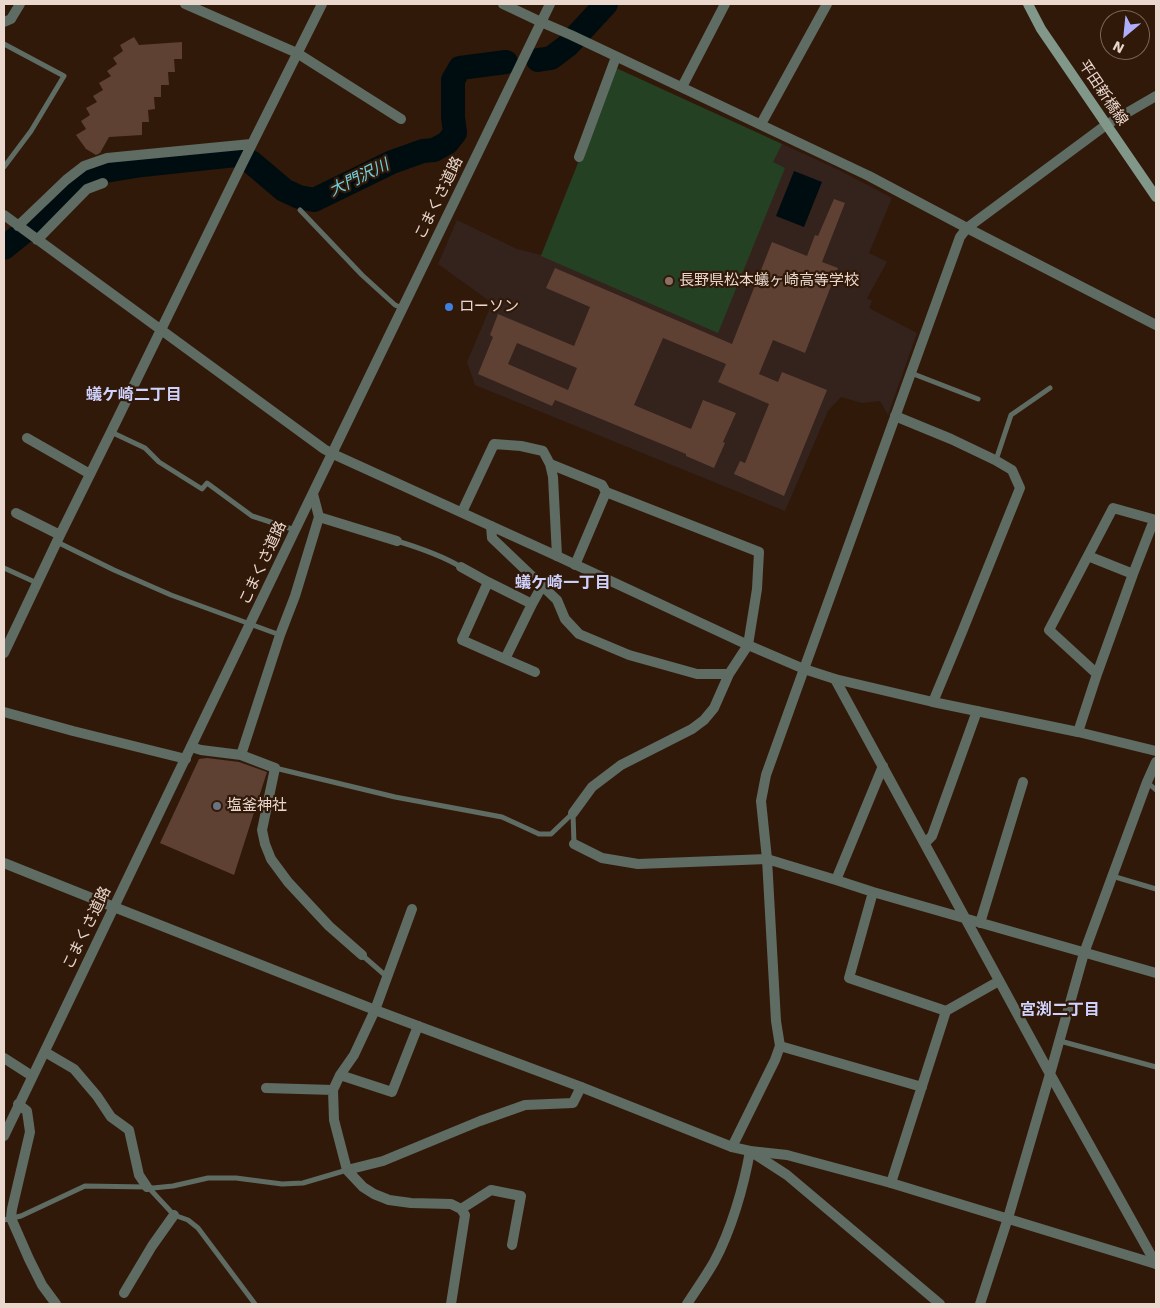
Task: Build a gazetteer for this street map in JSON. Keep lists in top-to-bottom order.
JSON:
{
  "streets": {
    "main road": ["平田新橋線"],
    "street": ["こまくさ道路"]
  },
  "districts": ["蟻ケ崎二丁目", "蟻ケ崎一丁目", "宮渕二丁目"],
  "water": ["大門沢川"],
  "places": ["長野県松本蟻ヶ崎高等学校", "ローソン", "塩釜神社"],
  "north": "bottom left"
}
